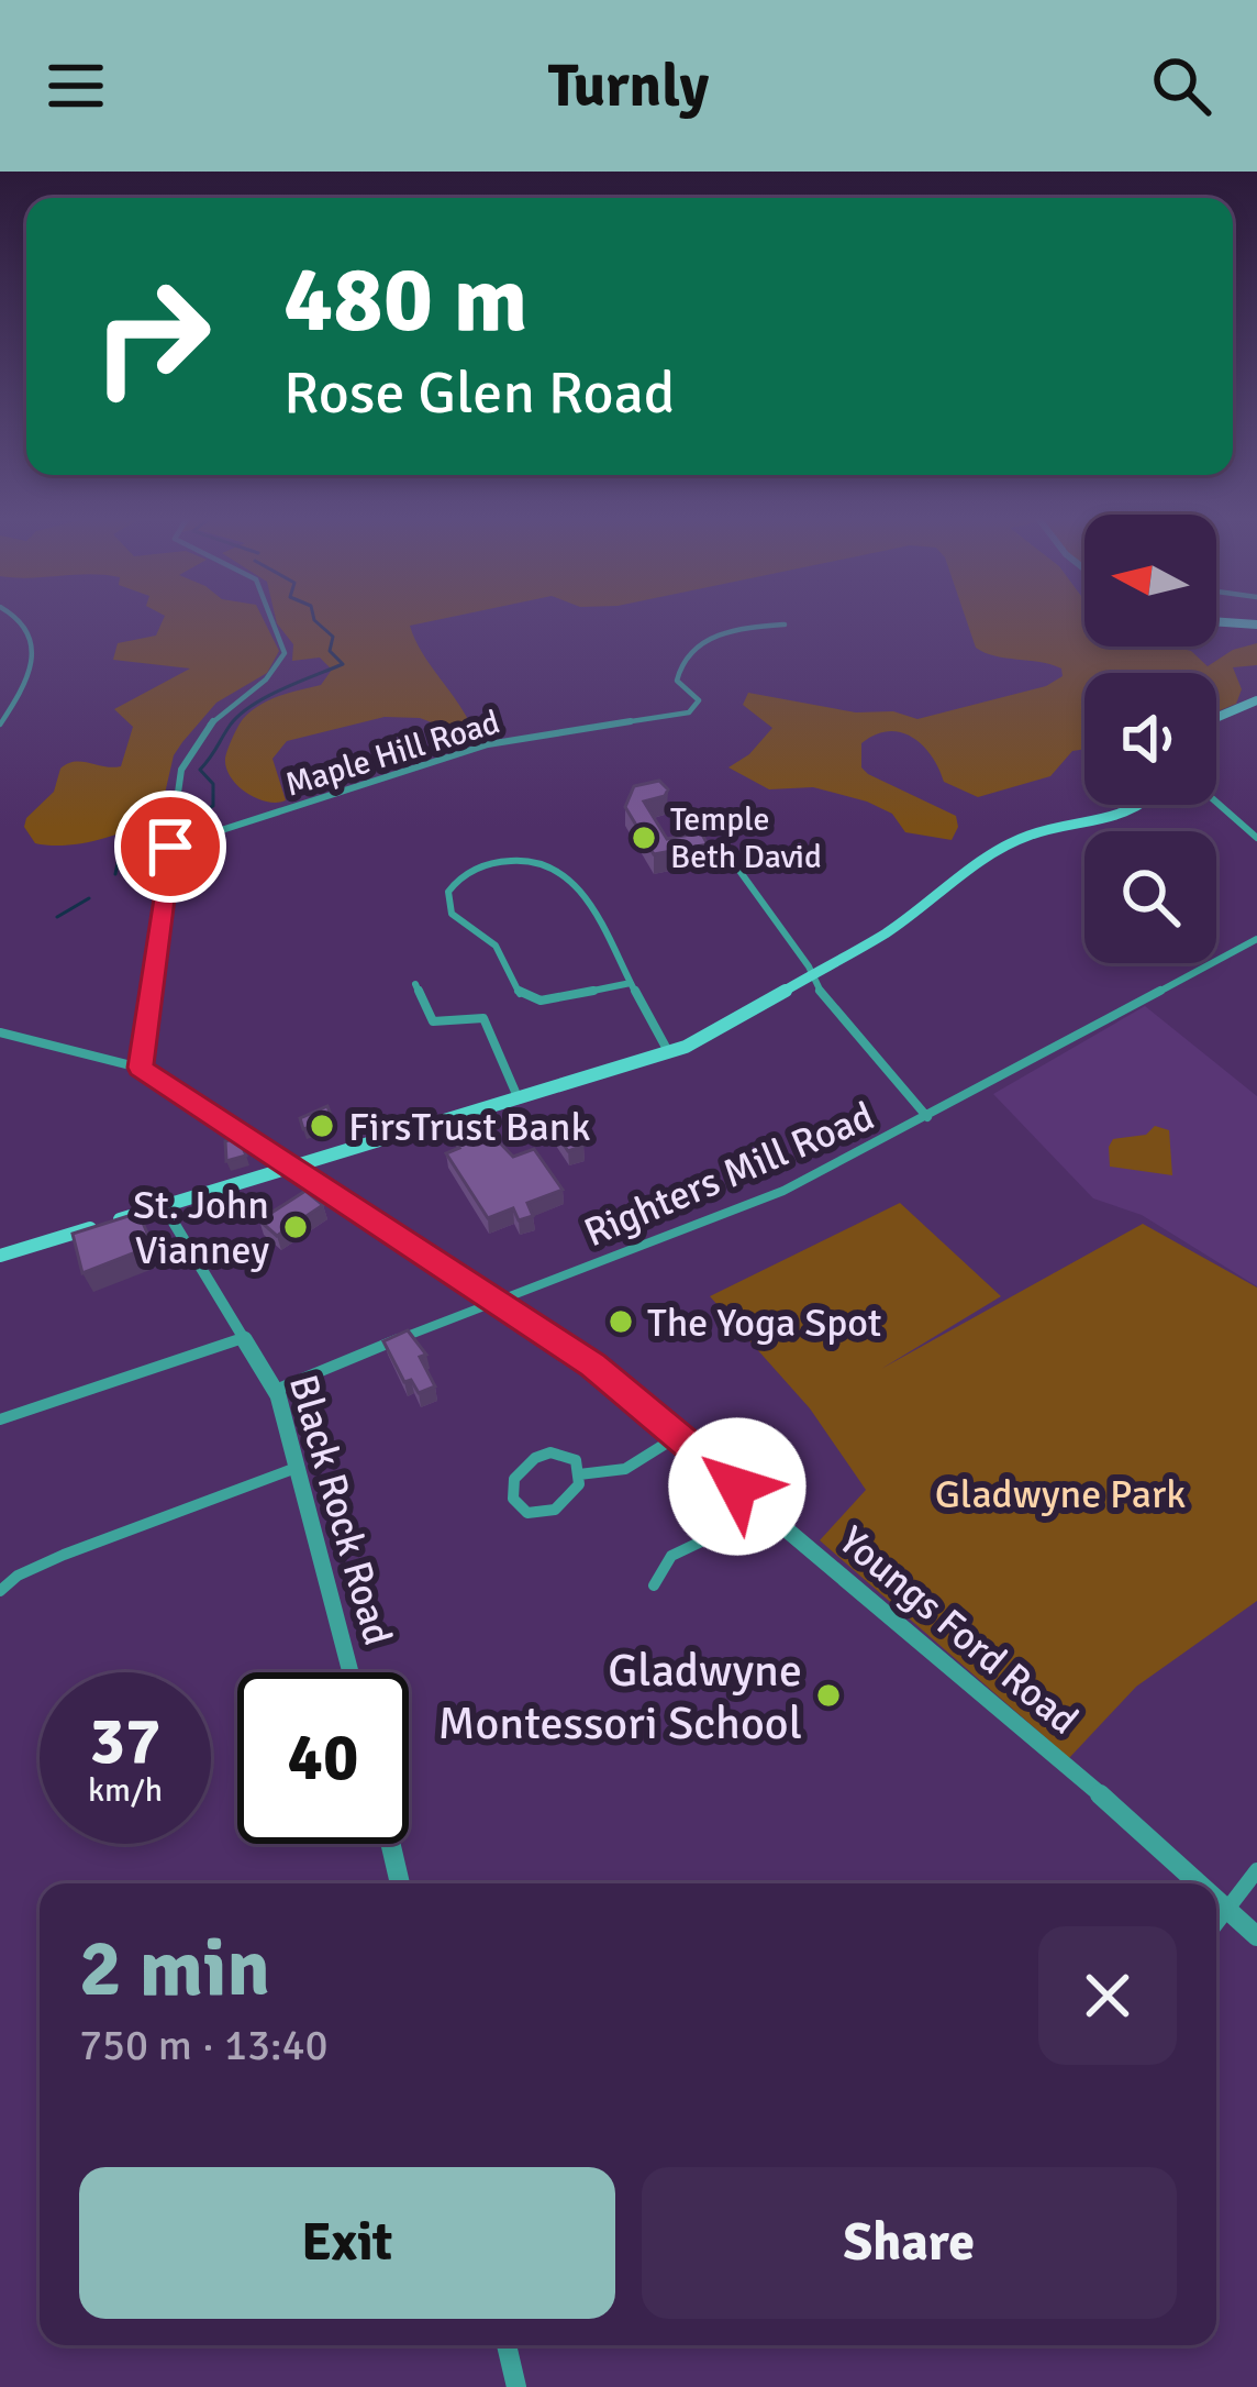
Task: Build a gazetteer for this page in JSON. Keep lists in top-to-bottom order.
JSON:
{
  "streets": {
    "street": [
      "Maple Hill Road",
      "Righters Mill Road",
      "Black Rock Road",
      "Youngs Ford Road"
    ]
  },
  "crossings": [
    ["Righters Mill Road", "Black Rock Road"],
    ["Righters Mill Road", "Youngs Ford Road"]
  ],
  "parks": ["Gladwyne Park"],
  "places": [
    "Temple Beth David",
    "FirsTrust Bank",
    "St. John Vianney",
    "The Yoga Spot",
    "Gladwyne Montessori School"
  ],
  "north": "left",
  "page": {
    "header": "Turnly",
    "turn": ["480 m", "Rose Glen Road"],
    "speed": "37 km/h",
    "limit": "40",
    "heading": ["2 min", "750 m · 13:40"],
    "buttons": ["Exit", "Share"]
  }
}
